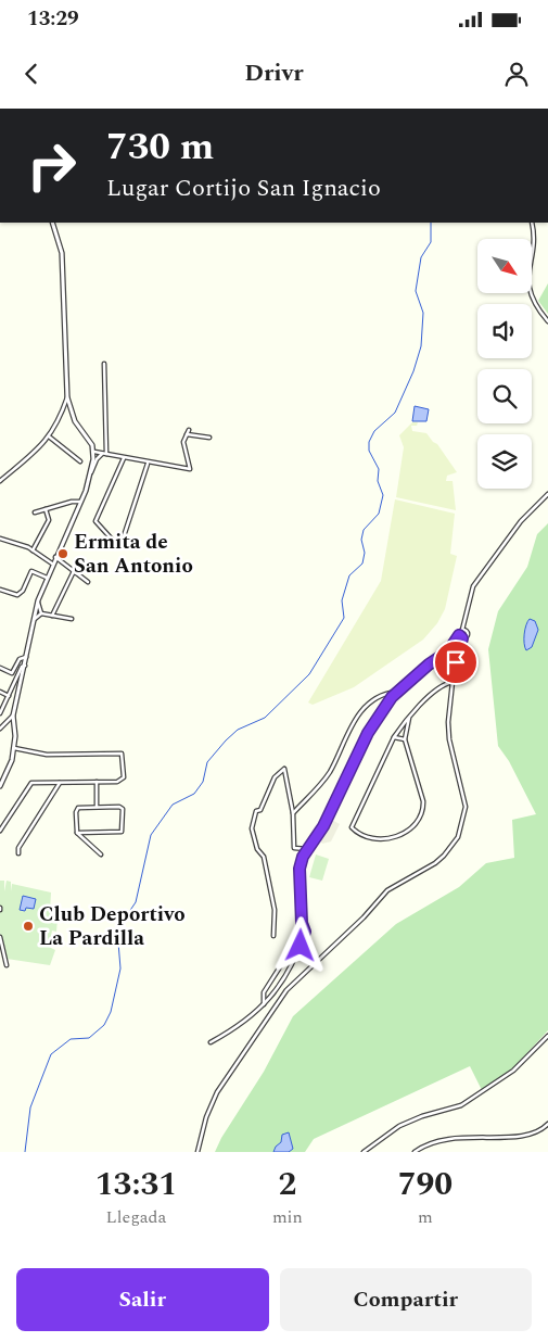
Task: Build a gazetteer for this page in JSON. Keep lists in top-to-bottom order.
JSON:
{
  "places": ["Ermita de San Antonio", "Club Deportivo La Pardilla"],
  "north": "bottom right",
  "page": {
    "status": "13:29",
    "header": "Drivr",
    "turn": ["730 m", "Lugar Cortijo San Ignacio"],
    "eta": [
      "13:31",
      "Llegada",
      "2",
      "min",
      "790",
      "m"
    ],
    "buttons": ["Salir", "Compartir"]
  }
}
